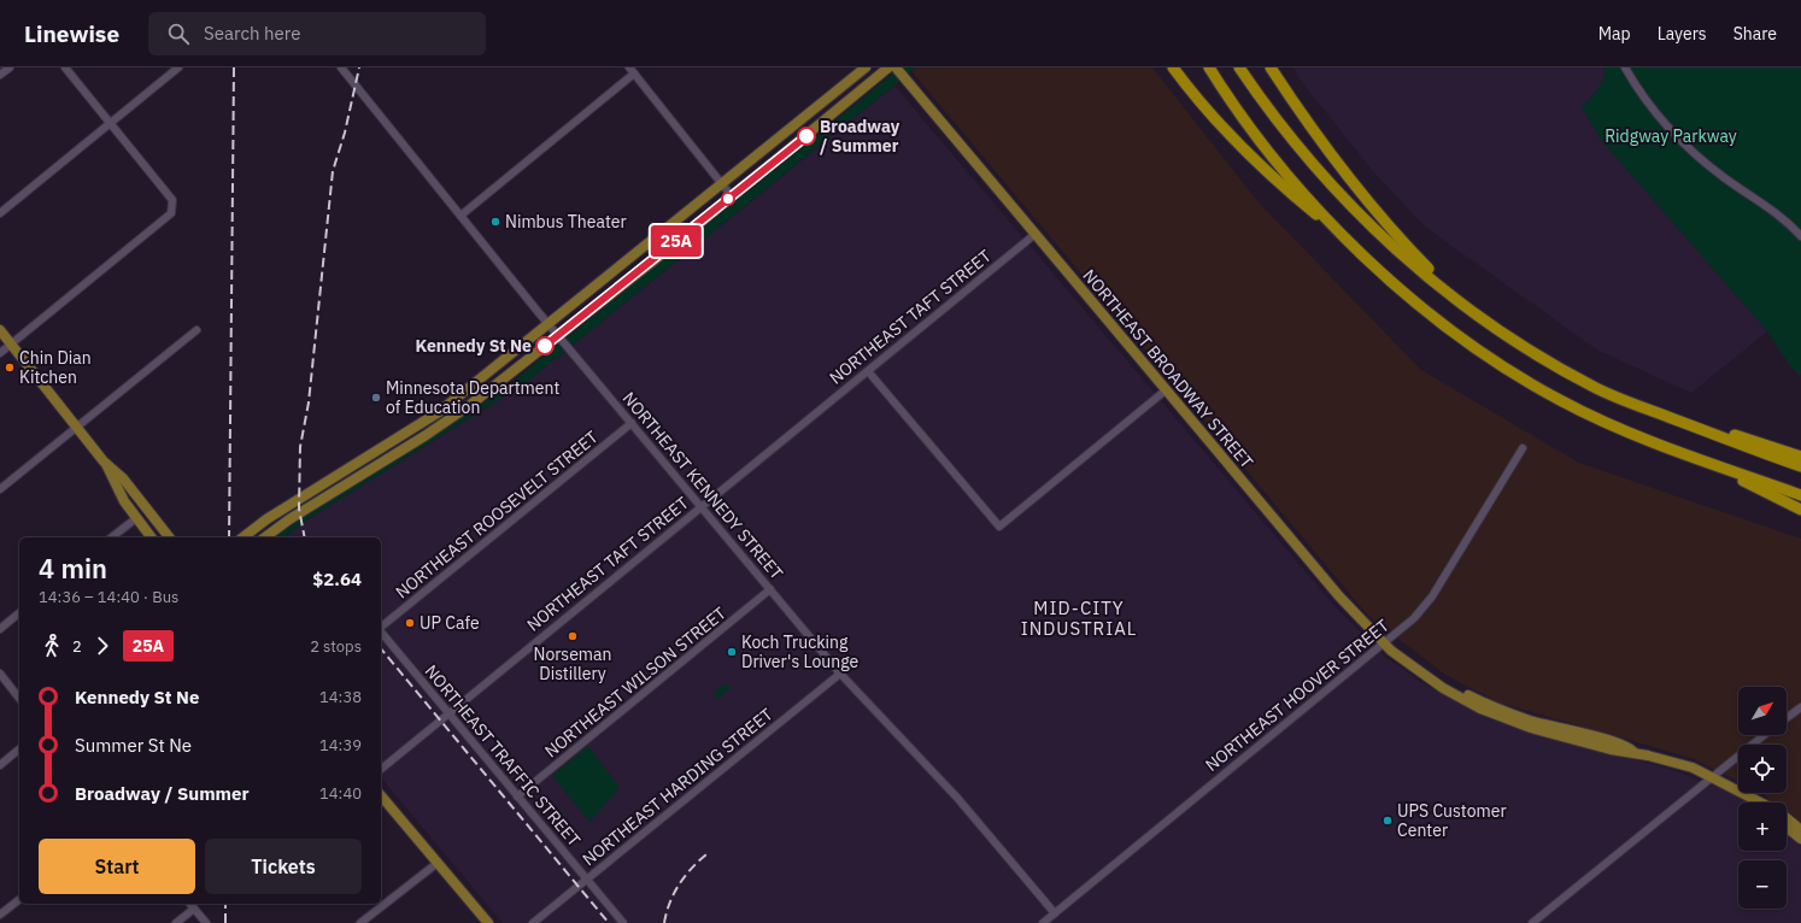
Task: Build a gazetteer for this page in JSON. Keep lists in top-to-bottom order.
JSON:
{
  "streets": {
    "main road": ["NORTHEAST BROADWAY STREET"],
    "street": [
      "NORTHEAST TAFT STREET",
      "NORTHEAST KENNEDY STREET",
      "NORTHEAST ROOSEVELT STREET",
      "NORTHEAST WILSON STREET",
      "NORTHEAST HOOVER STREET",
      "NORTHEAST TRAFFIC STREET",
      "NORTHEAST HARDING STREET"
    ]
  },
  "crossings": [
    ["NORTHEAST TAFT STREET", "NORTHEAST BROADWAY STREET"],
    ["NORTHEAST TAFT STREET", "NORTHEAST KENNEDY STREET"],
    ["NORTHEAST TAFT STREET", "NORTHEAST TRAFFIC STREET"],
    ["NORTHEAST BROADWAY STREET", "NORTHEAST HOOVER STREET"],
    ["NORTHEAST KENNEDY STREET", "NORTHEAST ROOSEVELT STREET"],
    ["NORTHEAST KENNEDY STREET", "NORTHEAST WILSON STREET"],
    ["NORTHEAST KENNEDY STREET", "NORTHEAST HOOVER STREET"],
    ["NORTHEAST KENNEDY STREET", "NORTHEAST HARDING STREET"],
    ["NORTHEAST WILSON STREET", "NORTHEAST TRAFFIC STREET"],
    ["NORTHEAST TRAFFIC STREET", "NORTHEAST HARDING STREET"]
  ],
  "districts": ["MID-CITY INDUSTRIAL"],
  "parks": ["Ridgway Parkway"],
  "places": [
    "Broadway / Summer",
    "Nimbus Theater",
    "Kennedy St Ne",
    "Chin Dian Kitchen",
    "Minnesota Department of Education",
    "UP Cafe",
    "Norseman Distillery",
    "Koch Trucking Driver's Lounge",
    "UPS Customer Center"
  ],
  "lines": ["bus line 25A"],
  "north": "top right",
  "page": {
    "header": "Linewise",
    "search": "Search here",
    "nav": ["Map", "Layers", "Share"],
    "on_map": "25A",
    "heading": ["4 min", "14:36 – 14:40 · Bus", "$2.64"],
    "legs": ["2", "25A", "2 stops"],
    "list": [
      {
        "name": "Kennedy St Ne",
        "value": "14:38"
      },
      {
        "name": "Summer St Ne",
        "value": "14:39"
      },
      {
        "name": "Broadway / Summer",
        "value": "14:40"
      }
    ],
    "map_buttons": ["+", "−"],
    "buttons": ["Start", "Tickets"]
  }
}
